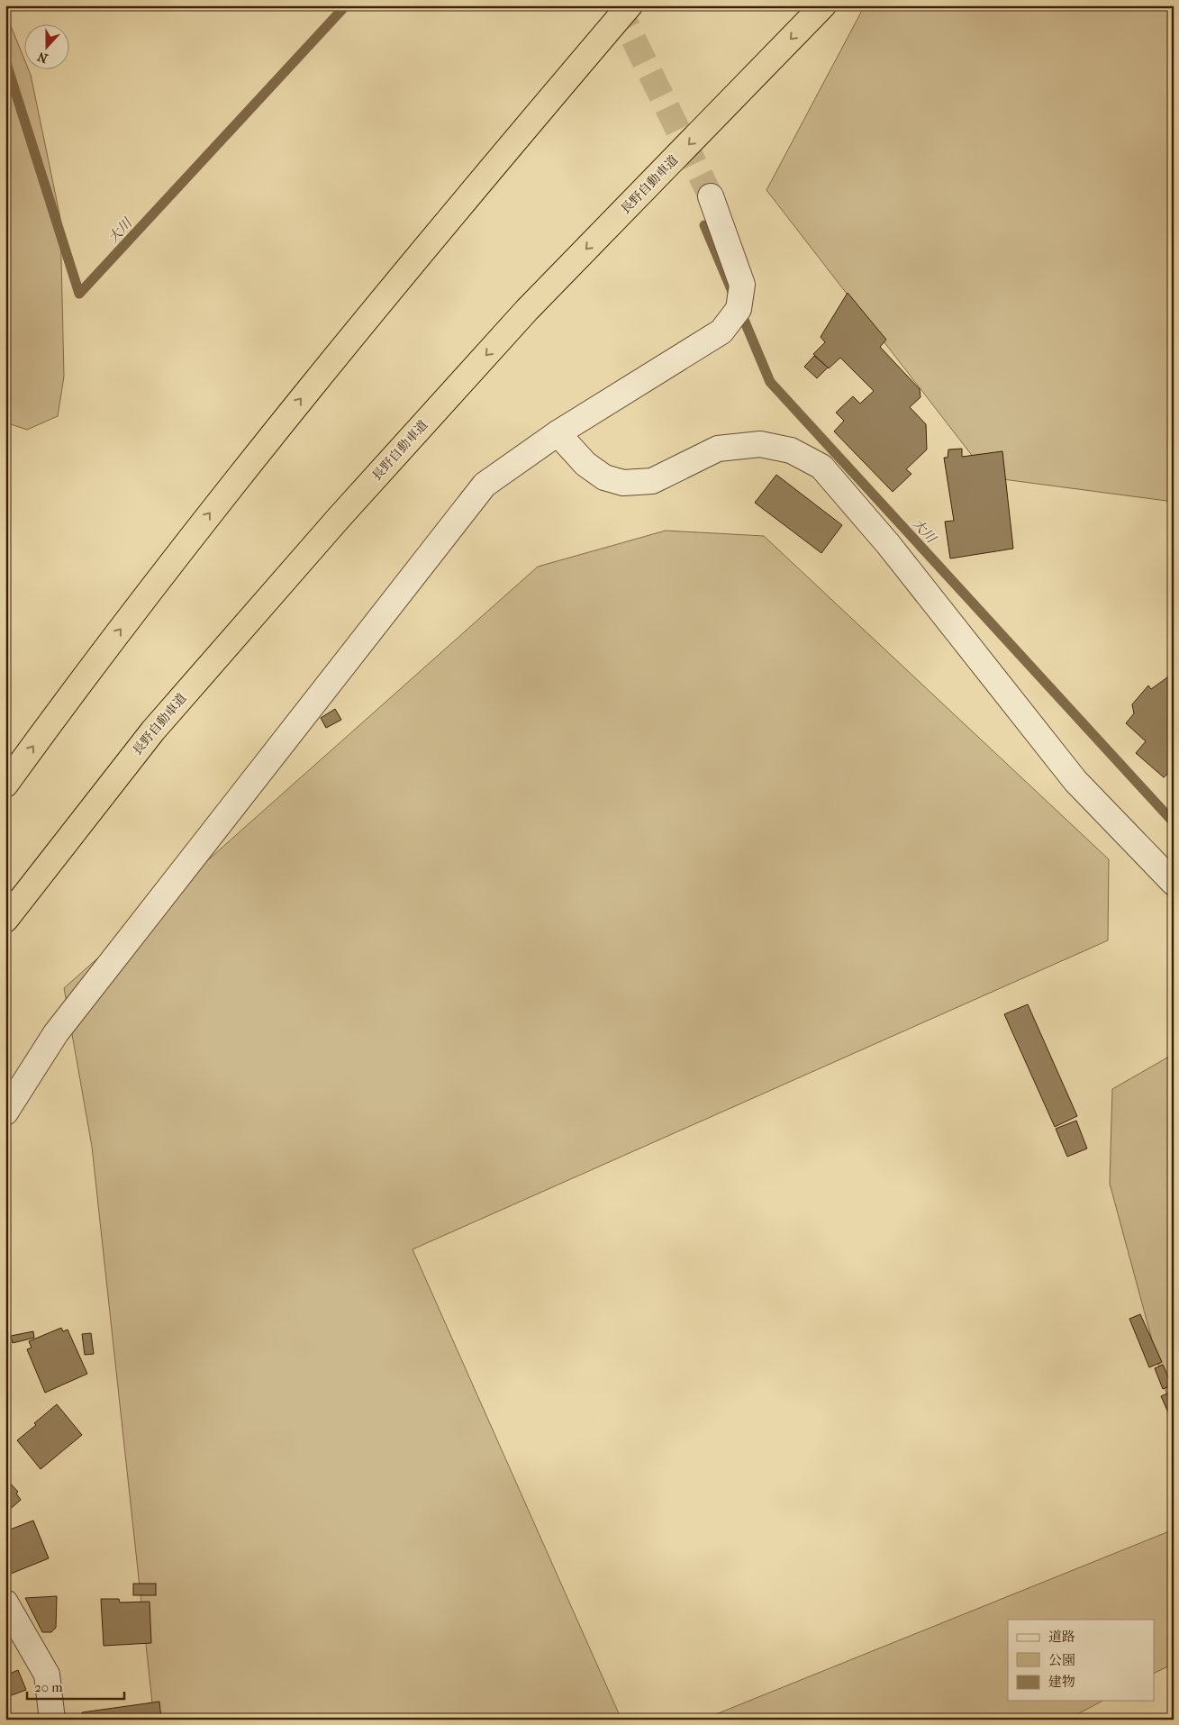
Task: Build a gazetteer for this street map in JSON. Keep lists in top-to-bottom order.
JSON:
{
  "streets": {
    "highway": ["長野自動車道"]
  },
  "water": ["大川"],
  "legend": ["道路", "公園", "建物"],
  "scale_bar": "20 m",
  "north": "bottom"
}
